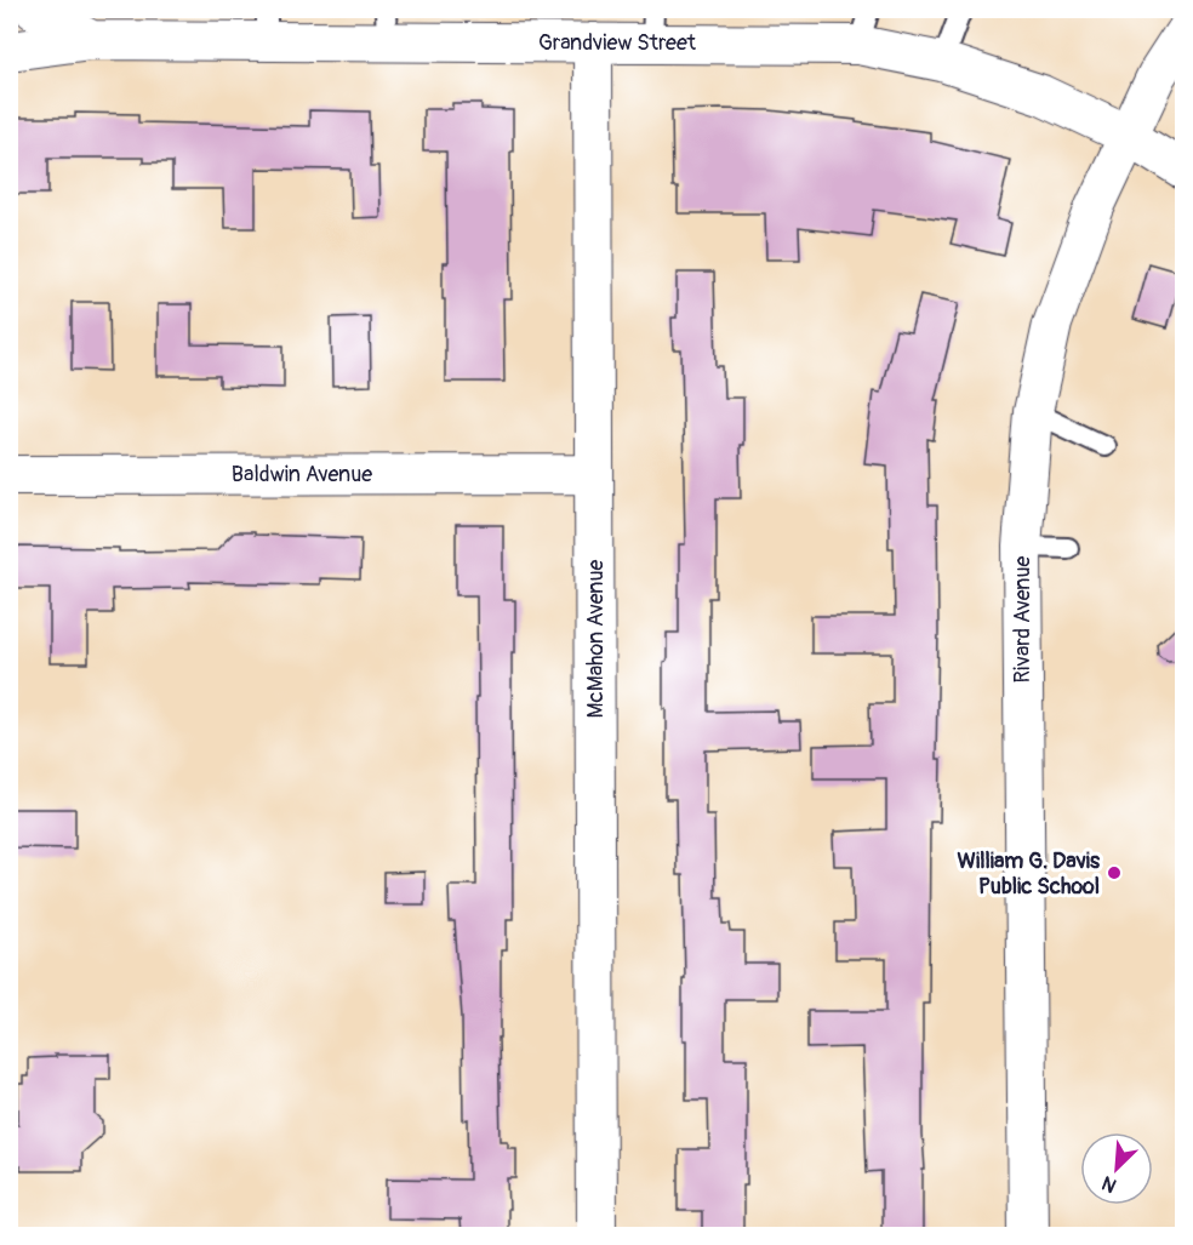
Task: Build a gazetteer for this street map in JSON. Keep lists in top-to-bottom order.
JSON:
{
  "streets": {
    "street": [
      "Grandview Street",
      "Baldwin Avenue",
      "Rivard Avenue",
      "McMahon Avenue"
    ]
  },
  "crossings": [
    ["Grandview Street", "Rivard Avenue"],
    ["Grandview Street", "McMahon Avenue"],
    ["Baldwin Avenue", "McMahon Avenue"]
  ],
  "places": ["William G. Davis Public School"],
  "north": "bottom left"
}
